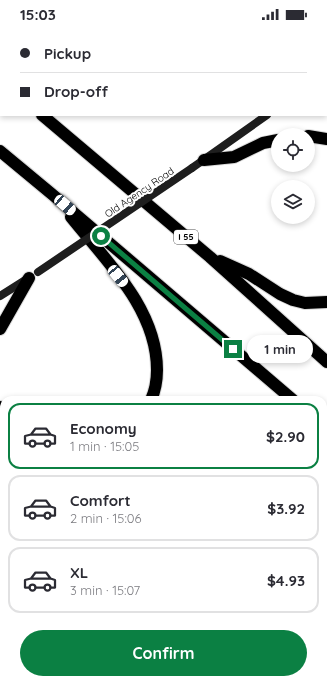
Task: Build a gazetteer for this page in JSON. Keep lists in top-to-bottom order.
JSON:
{
  "streets": {
    "highway": ["I 55"],
    "main road": ["Old Agency Road"]
  },
  "page": {
    "status": "15:03",
    "banner": ["Pickup", "Drop-off"],
    "bubble": "1 min",
    "list": [
      {
        "name": "Economy",
        "note": "1 min · 15:05",
        "value": "$2.90"
      },
      {
        "name": "Comfort",
        "note": "2 min · 15:06",
        "value": "$3.92"
      },
      {
        "name": "XL",
        "note": "3 min · 15:07",
        "value": "$4.93"
      }
    ],
    "buttons": "Confirm"
  }
}
